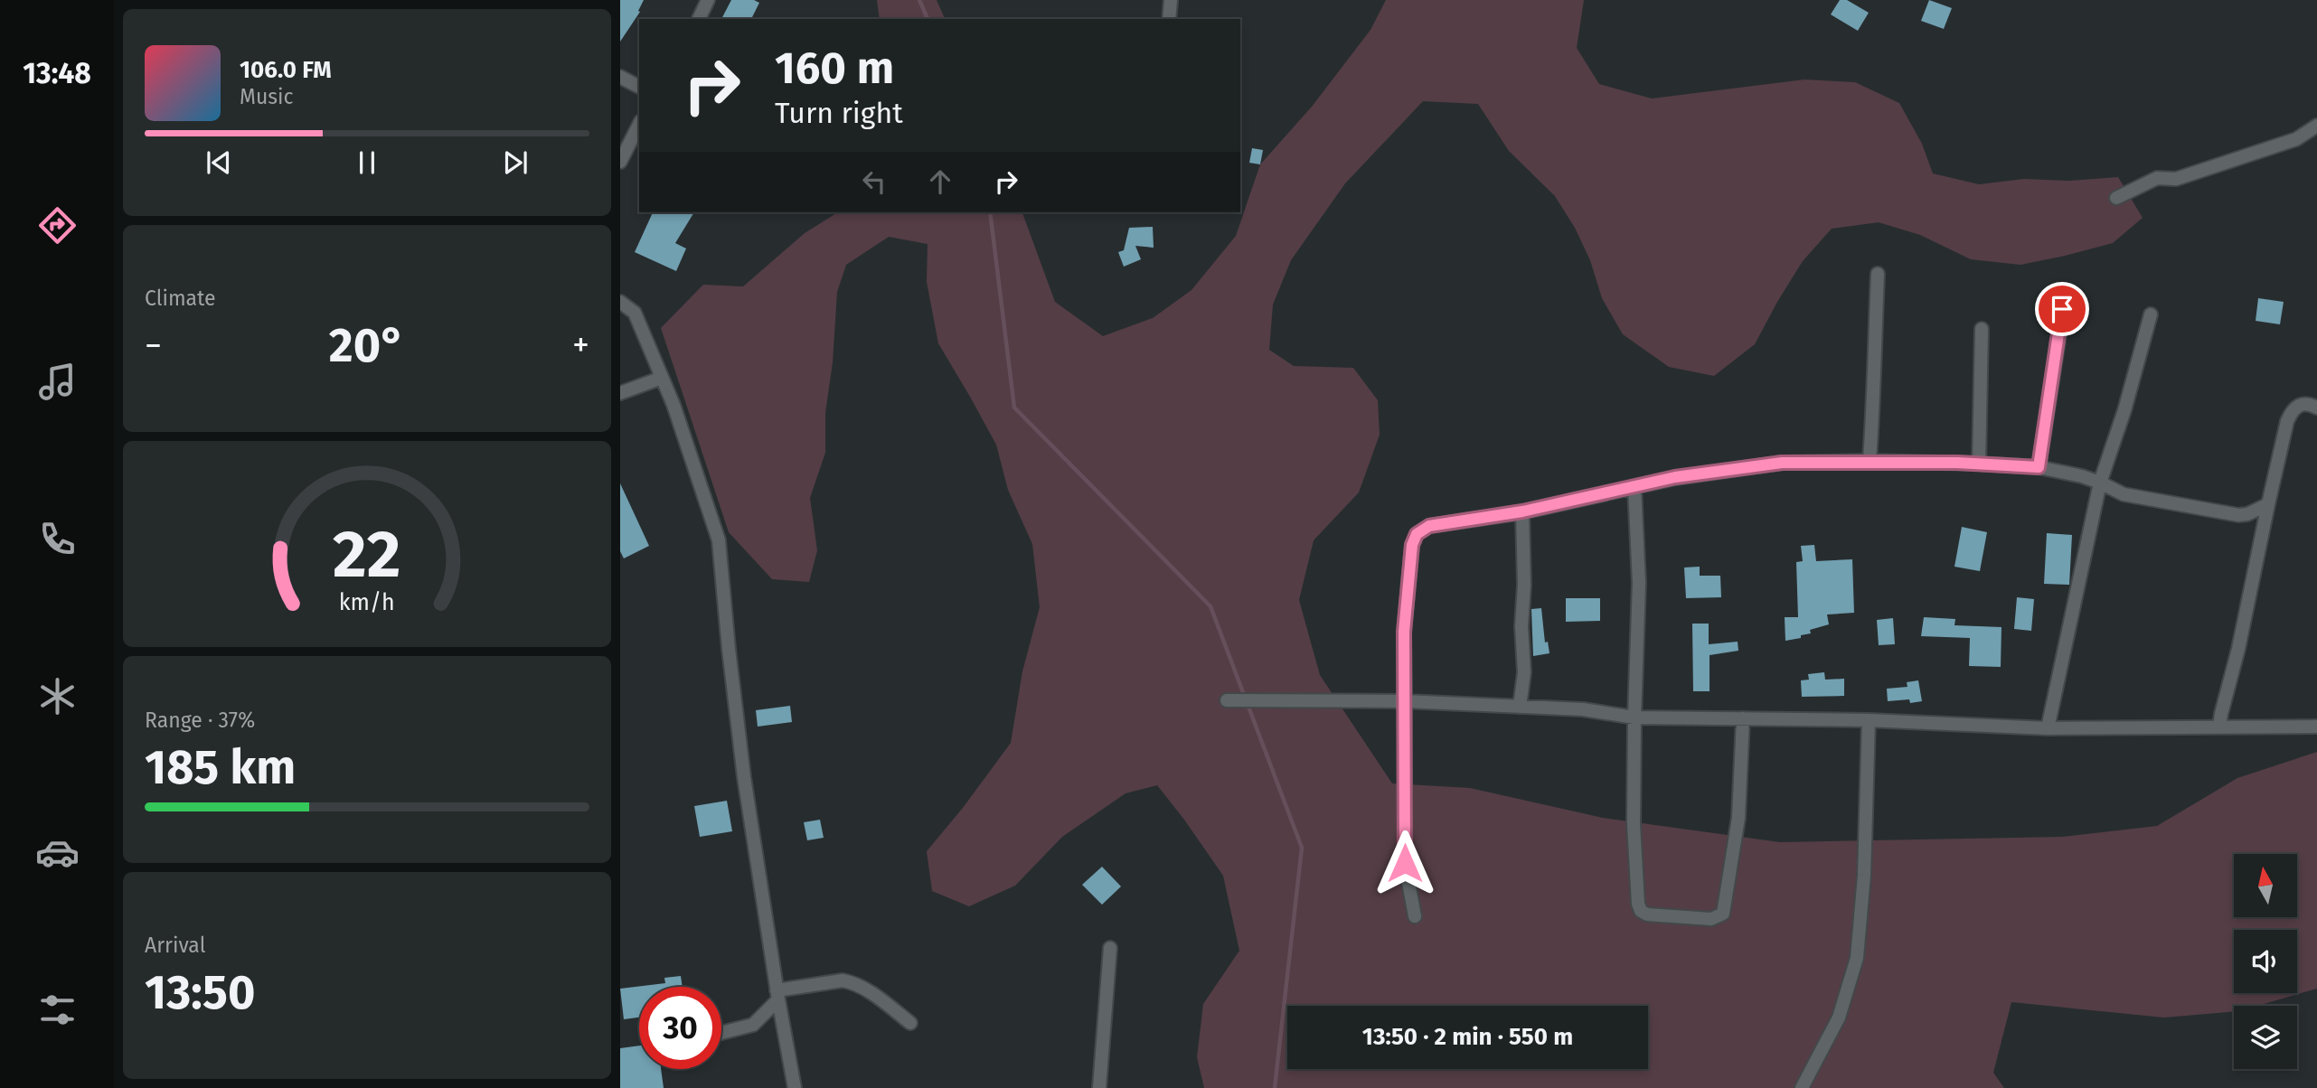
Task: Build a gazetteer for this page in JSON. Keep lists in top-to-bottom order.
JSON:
{
  "north": "top",
  "page": {
    "tabs": "13:48",
    "turn": ["160 m", "Turn right"],
    "song": ["106.0 FM", "Music"],
    "tile": [
      "Climate",
      ["Range · 37%", "185 km"],
      ["Arrival", "13:50"]
    ],
    "heat": ["−", "20°", "+"],
    "limit": "30",
    "trip": "13:50 · 2 min · 550 m",
    "gauge": ["22", "km/h"]
  }
}
